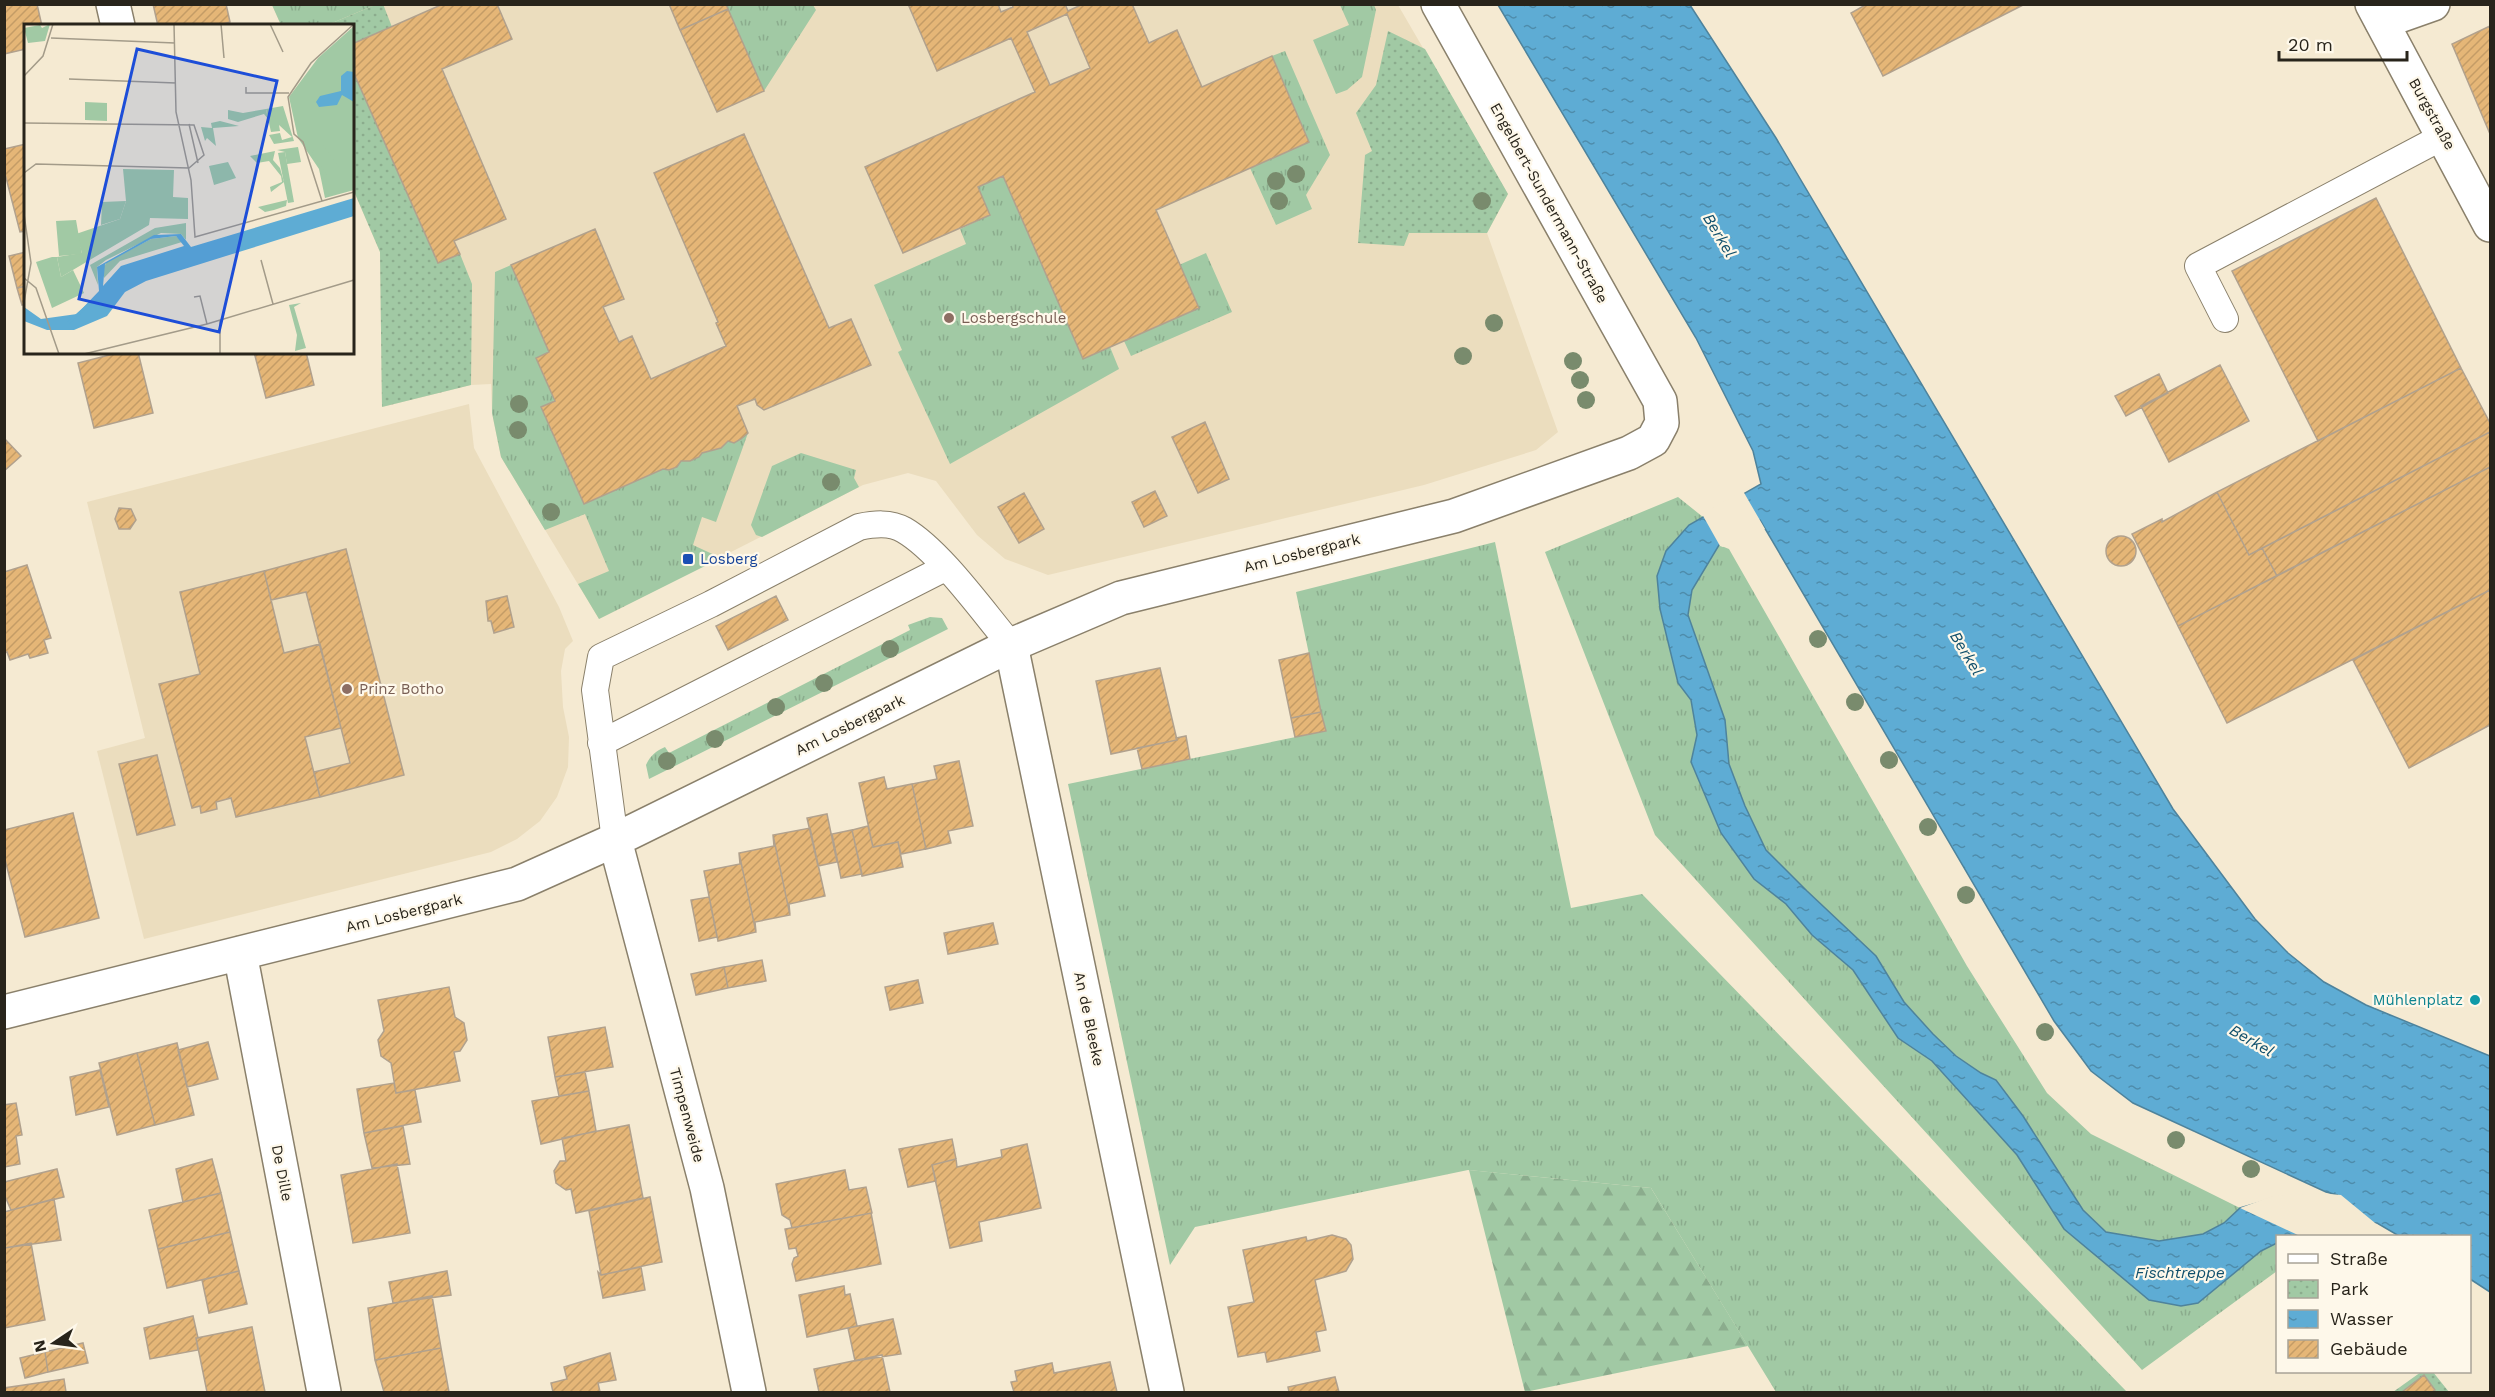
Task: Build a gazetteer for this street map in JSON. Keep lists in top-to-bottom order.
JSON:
{
  "streets": {
    "street": [
      "Burgstraße",
      "Engelbert-Sundermann-Straße",
      "Am Losbergpark",
      "An de Bleeke",
      "Timpenweide",
      "De Dille"
    ]
  },
  "crossings": [
    ["Engelbert-Sundermann-Straße", "Am Losbergpark"],
    ["Am Losbergpark", "An de Bleeke"],
    ["Am Losbergpark", "Timpenweide"],
    ["Am Losbergpark", "De Dille"]
  ],
  "water": ["Berkel", "Fischtreppe"],
  "places": {
    "other": ["Losbergschule", "Prinz Botho", "Mühlenplatz"],
    "transit": ["Losberg"]
  },
  "legend": [
    "Straße",
    "Park",
    "Wasser",
    "Gebäude"
  ],
  "scale_bar": "20 m",
  "north": "left"
}
